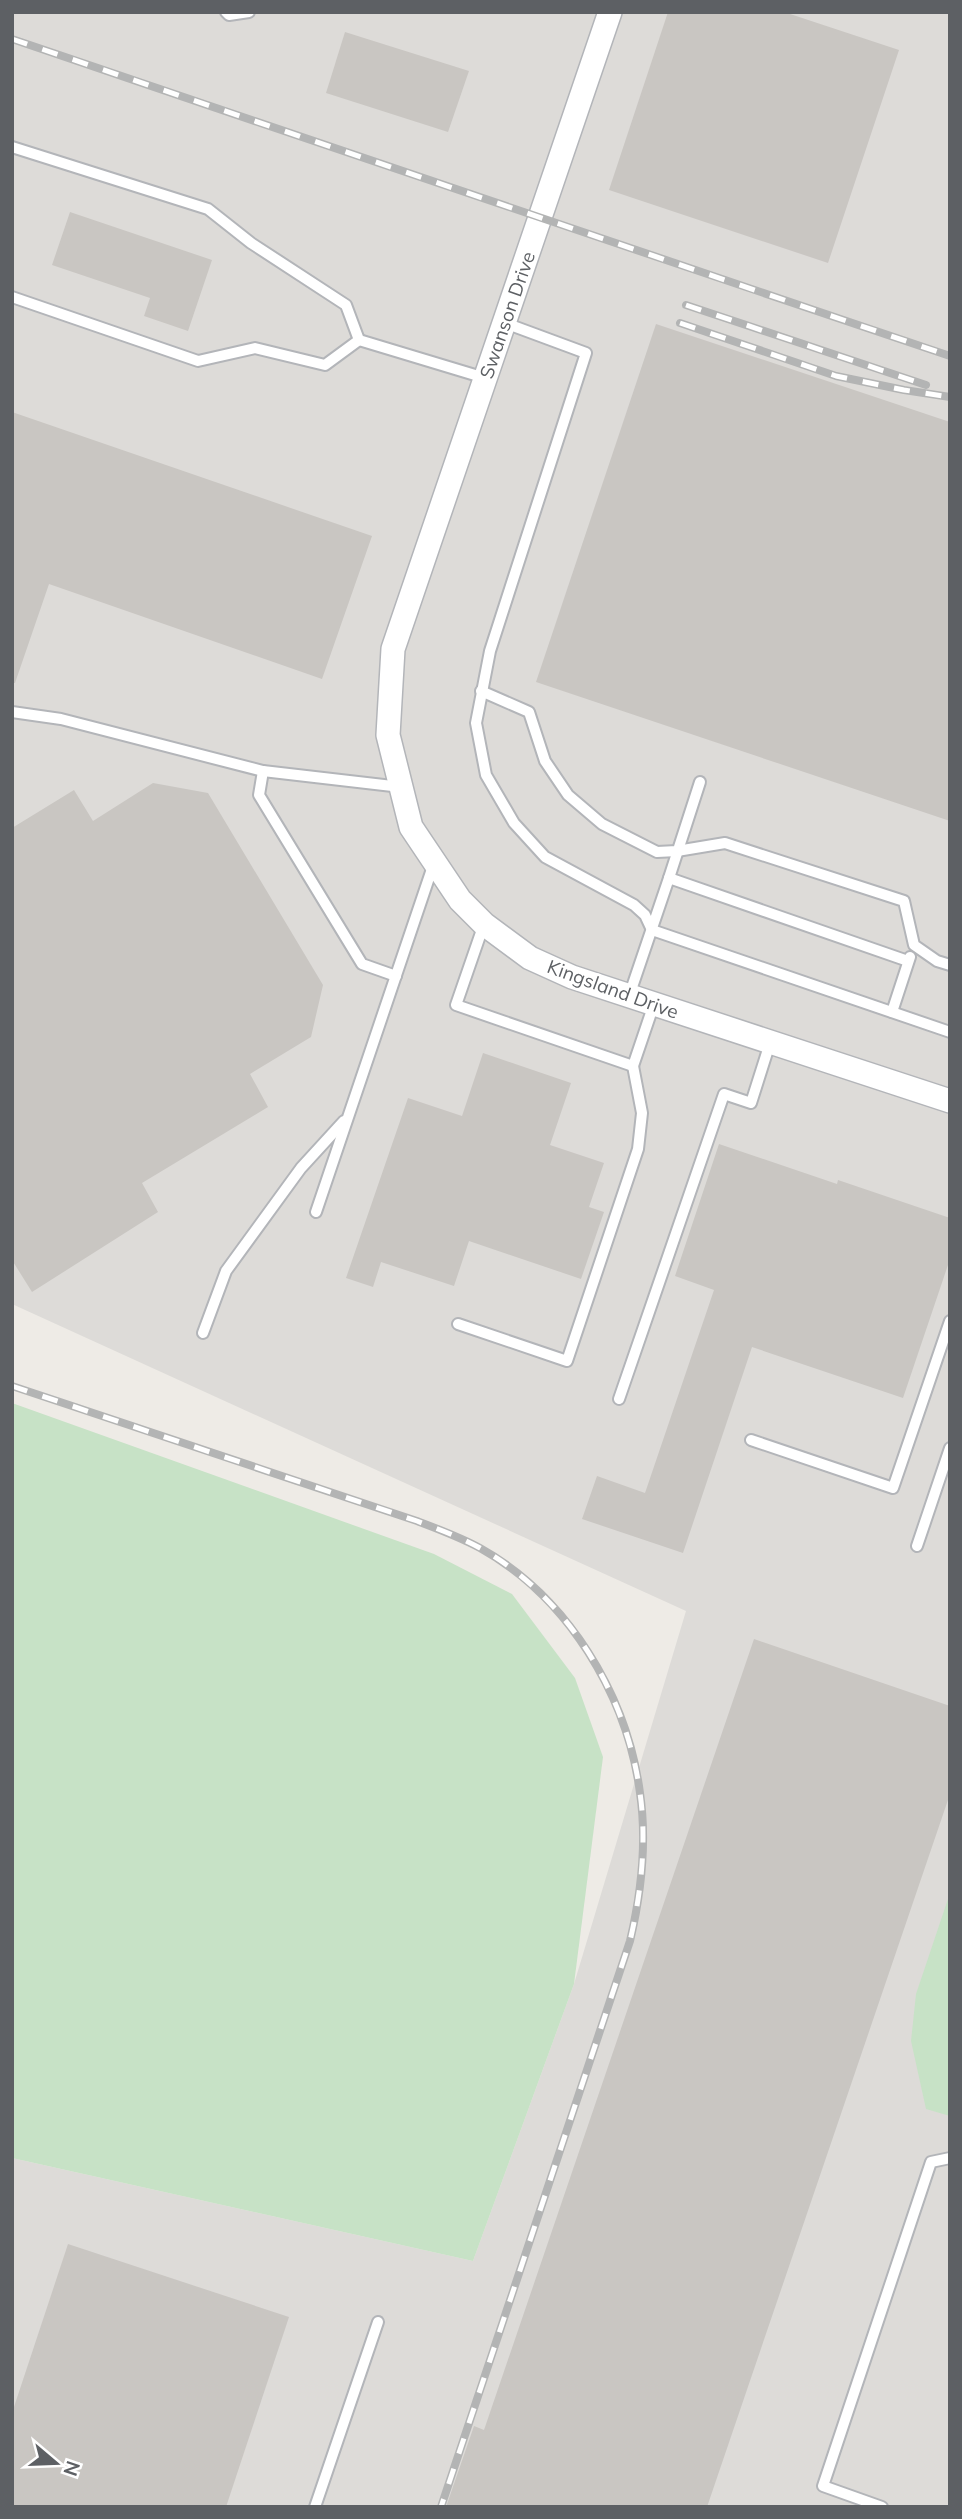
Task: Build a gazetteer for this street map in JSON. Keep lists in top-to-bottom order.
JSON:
{
  "streets": {
    "street": ["Swanson Drive", "Kingsland Drive"]
  },
  "crossings": [
    ["Swanson Drive", "Kingsland Drive"]
  ],
  "north": "right"
}
